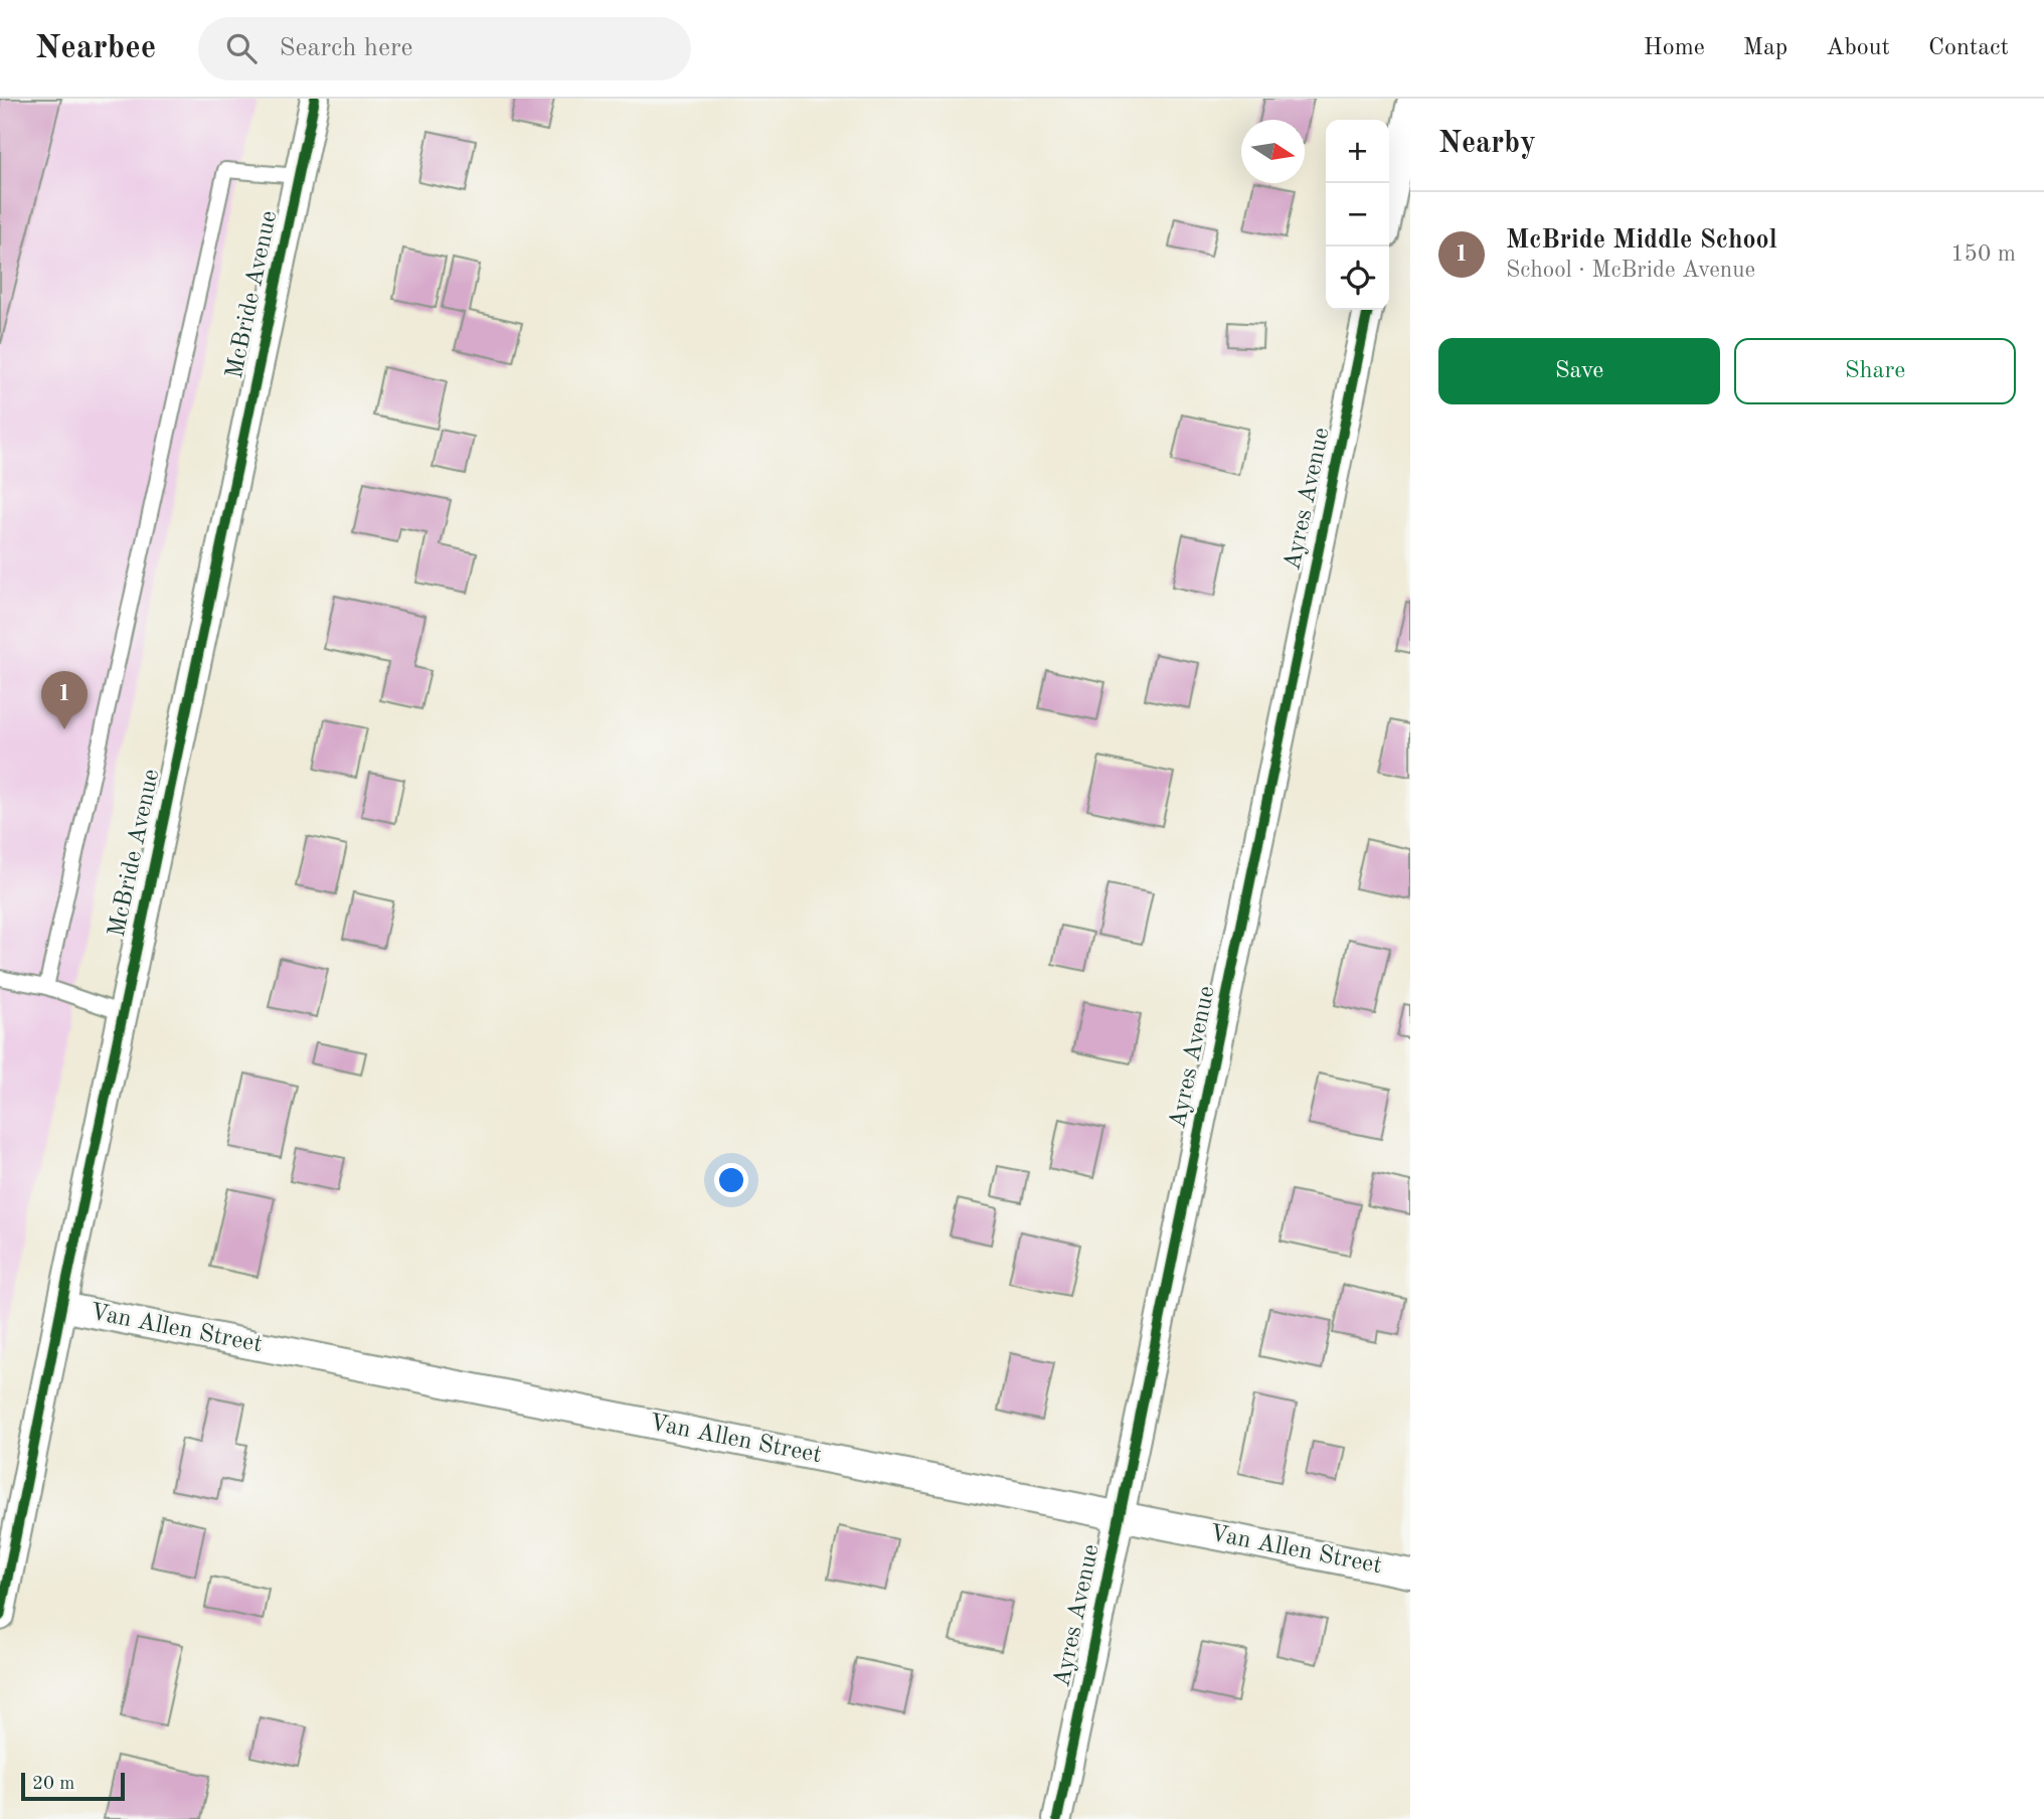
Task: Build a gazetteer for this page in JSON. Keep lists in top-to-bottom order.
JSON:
{
  "streets": {
    "street": ["McBride Avenue", "Ayres Avenue", "Van Allen Street"]
  },
  "crossings": [
    ["McBride Avenue", "Van Allen Street"],
    ["Ayres Avenue", "Van Allen Street"]
  ],
  "scale_bar": "20 m",
  "north": "right",
  "page": {
    "header": "Nearbee",
    "search": "Search here",
    "nav": [
      "Home",
      "Map",
      "About",
      "Contact"
    ],
    "heading": "Nearby",
    "map_buttons": ["+", "−"],
    "list": [
      {
        "mark": "1",
        "name": "McBride Middle School",
        "note": "School · McBride Avenue",
        "value": "150 m"
      }
    ],
    "buttons": ["Save", "Share"],
    "pins": "1",
    "scale": "20 m"
  }
}
